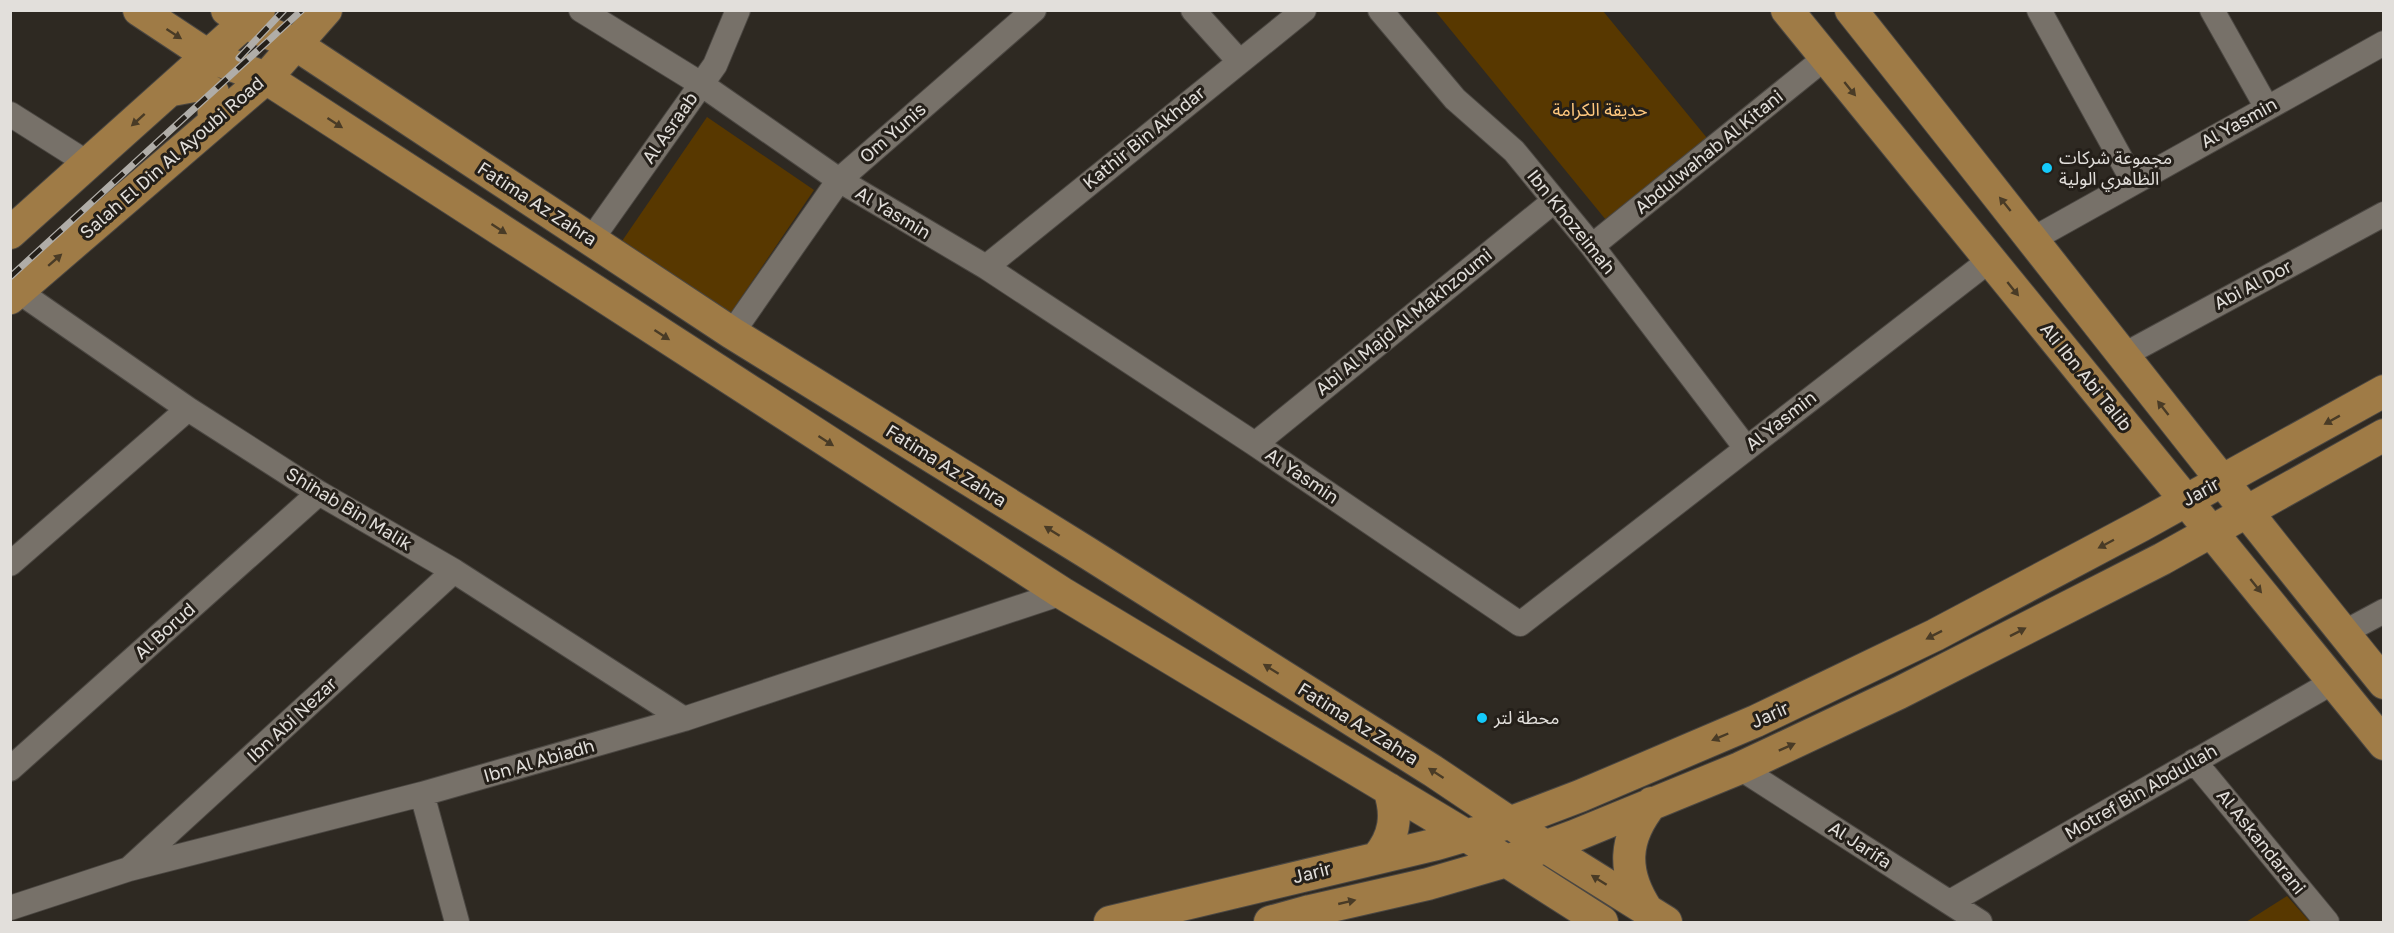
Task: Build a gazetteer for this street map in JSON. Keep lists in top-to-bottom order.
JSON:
{
  "streets": {
    "main road": [
      "Salah El Din Al Ayoubi Road",
      "Fatima Az Zahra",
      "Ali Ibn Abi Talib",
      "Jarir"
    ],
    "street": [
      "Al Yasmin",
      "Al Asraab",
      "Om Yunis",
      "Kathir Bin Akhdar",
      "Abdulwahab Al Kitani",
      "Ibn Khozeimah",
      "Abi Al Dor",
      "Abi Al Majd Al Makhzoumi",
      "Shihab Bin Malik",
      "Al Borud",
      "Ibn Abi Nezar",
      "Ibn Al Abiadh",
      "Motref Bin Abdullah",
      "Al Askandarani",
      "Al Jarifa"
    ]
  },
  "crossings": [
    ["Al Yasmin", "Al Asraab"],
    ["Al Yasmin", "Om Yunis"],
    ["Al Yasmin", "Kathir Bin Akhdar"],
    ["Al Yasmin", "Ibn Khozeimah"],
    ["Al Yasmin", "Abi Al Majd Al Makhzoumi"],
    ["Al Yasmin", "Ali Ibn Abi Talib"],
    ["Al Asraab", "Fatima Az Zahra"],
    ["Om Yunis", "Fatima Az Zahra"],
    ["Abdulwahab Al Kitani", "Ibn Khozeimah"],
    ["Abdulwahab Al Kitani", "Ali Ibn Abi Talib"],
    ["Salah El Din Al Ayoubi Road", "Fatima Az Zahra"],
    ["Salah El Din Al Ayoubi Road", "Shihab Bin Malik"],
    ["Fatima Az Zahra", "Jarir"],
    ["Ibn Khozeimah", "Abi Al Majd Al Makhzoumi"],
    ["Ali Ibn Abi Talib", "Jarir"],
    ["Ali Ibn Abi Talib", "Motref Bin Abdullah"],
    ["Jarir", "Al Jarifa"],
    ["Shihab Bin Malik", "Al Borud"],
    ["Shihab Bin Malik", "Ibn Abi Nezar"],
    ["Shihab Bin Malik", "Ibn Al Abiadh"],
    ["Ibn Abi Nezar", "Ibn Al Abiadh"],
    ["Motref Bin Abdullah", "Al Askandarani"],
    ["Motref Bin Abdullah", "Al Jarifa"]
  ],
  "parks": ["حديقة الكرامة"],
  "places": ["مجموعة شركات الظاهري الولية", "محطة لتر"]
}
